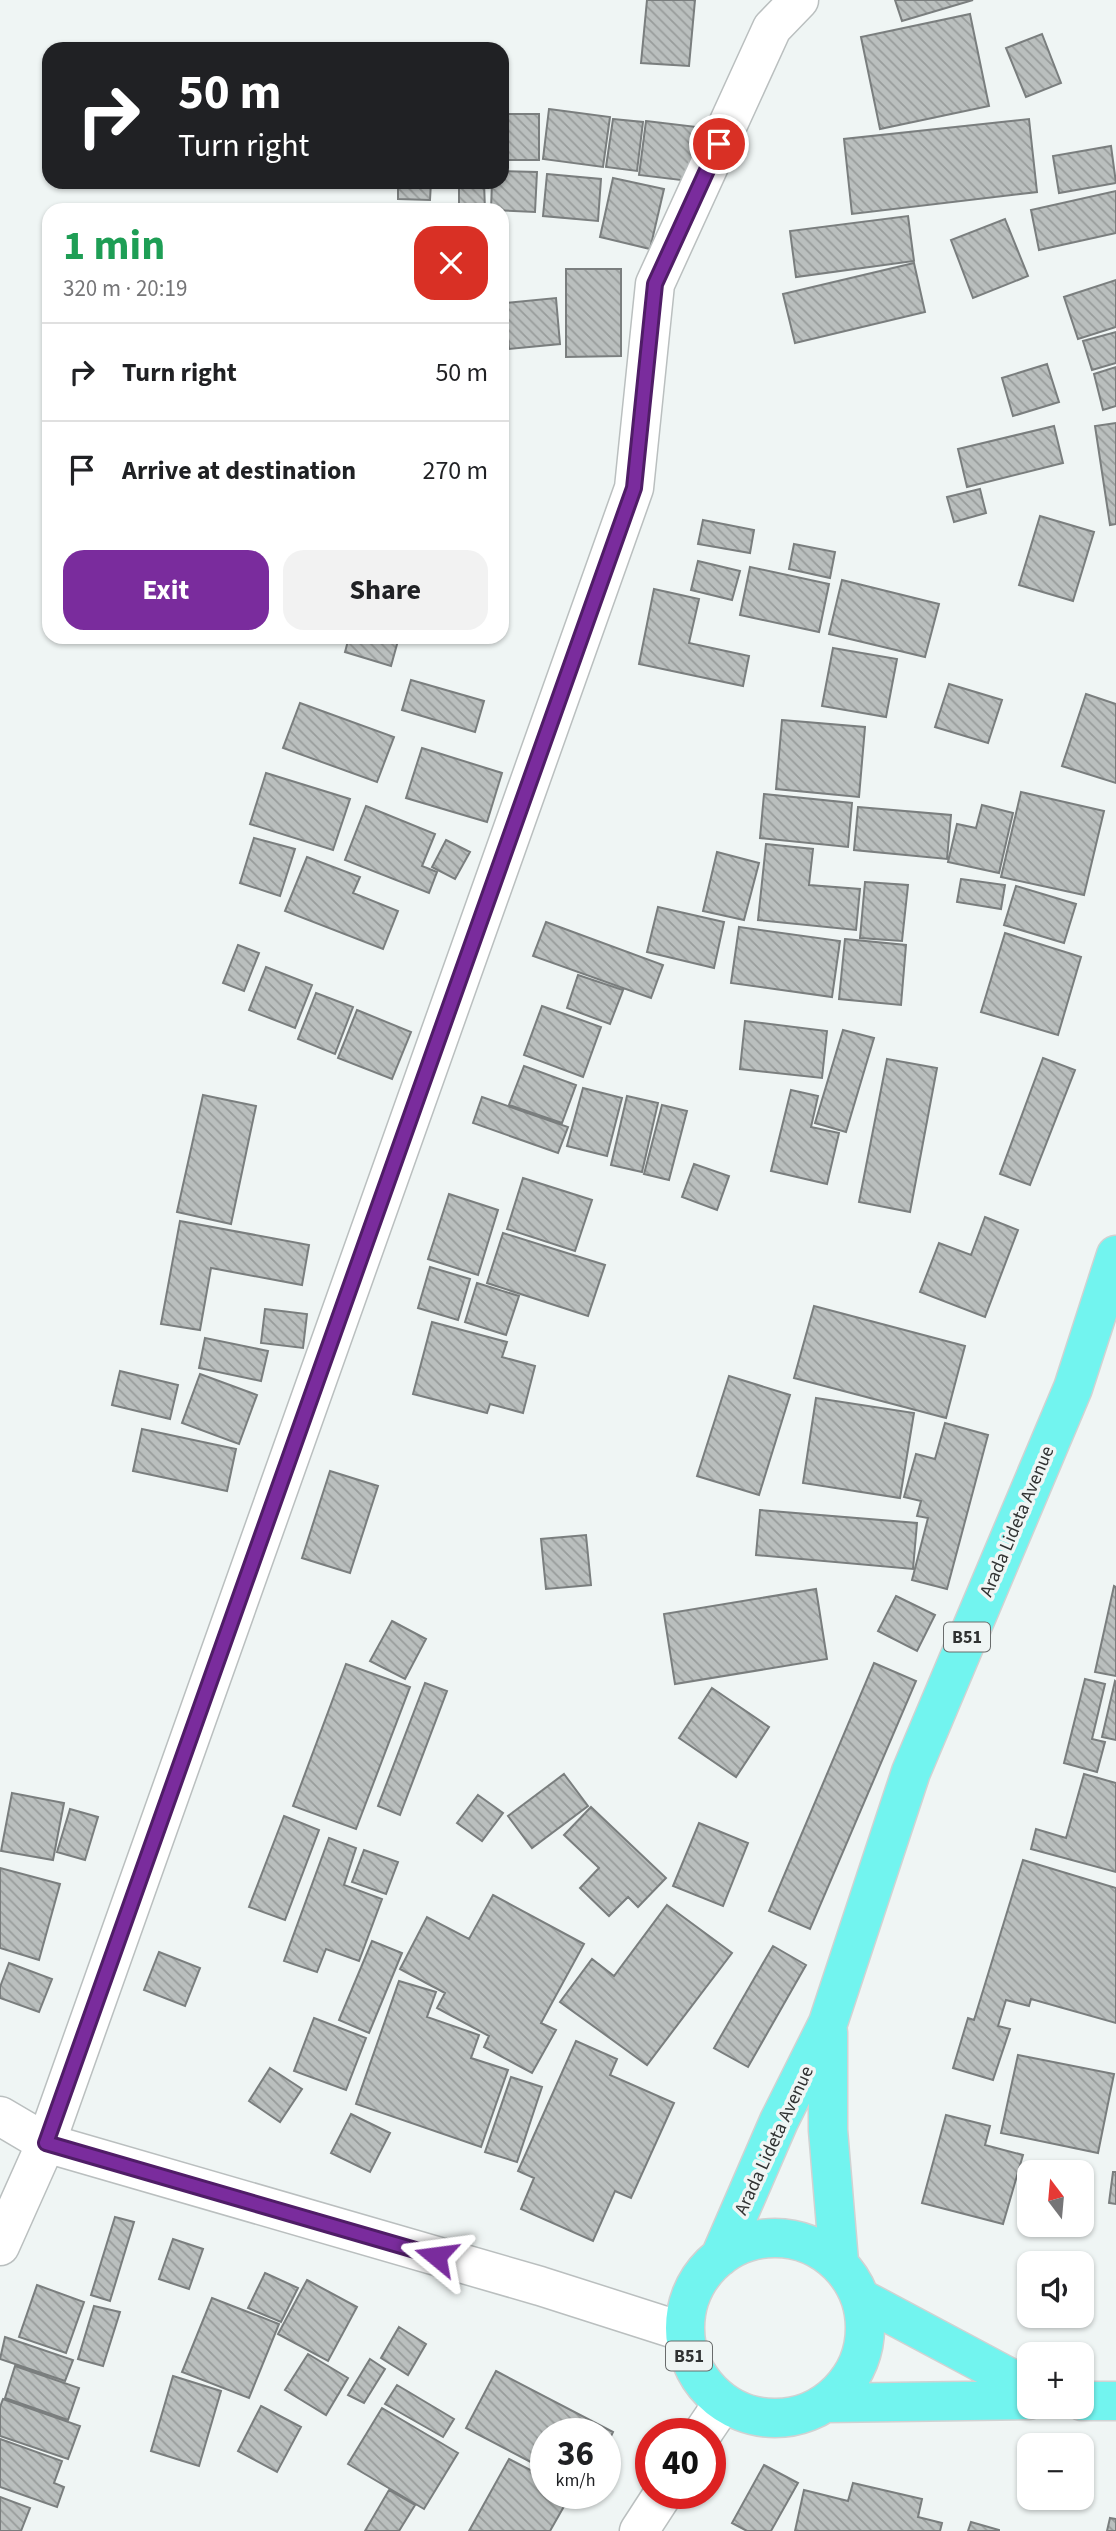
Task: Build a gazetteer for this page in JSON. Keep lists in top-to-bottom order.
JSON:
{
  "streets": {
    "highway": ["Arada Lideta Avenue", "B51"]
  },
  "north": "top",
  "page": {
    "turn": ["50 m", "Turn right"],
    "heading": ["1 min", "320 m · 20:19"],
    "list": [
      {
        "name": "Turn right",
        "value": "50 m"
      },
      {
        "name": "Arrive at destination",
        "value": "270 m"
      }
    ],
    "buttons": ["Exit", "Share"],
    "map_buttons": ["+", "−"],
    "speed": "36 km/h",
    "limit": "40"
  }
}
